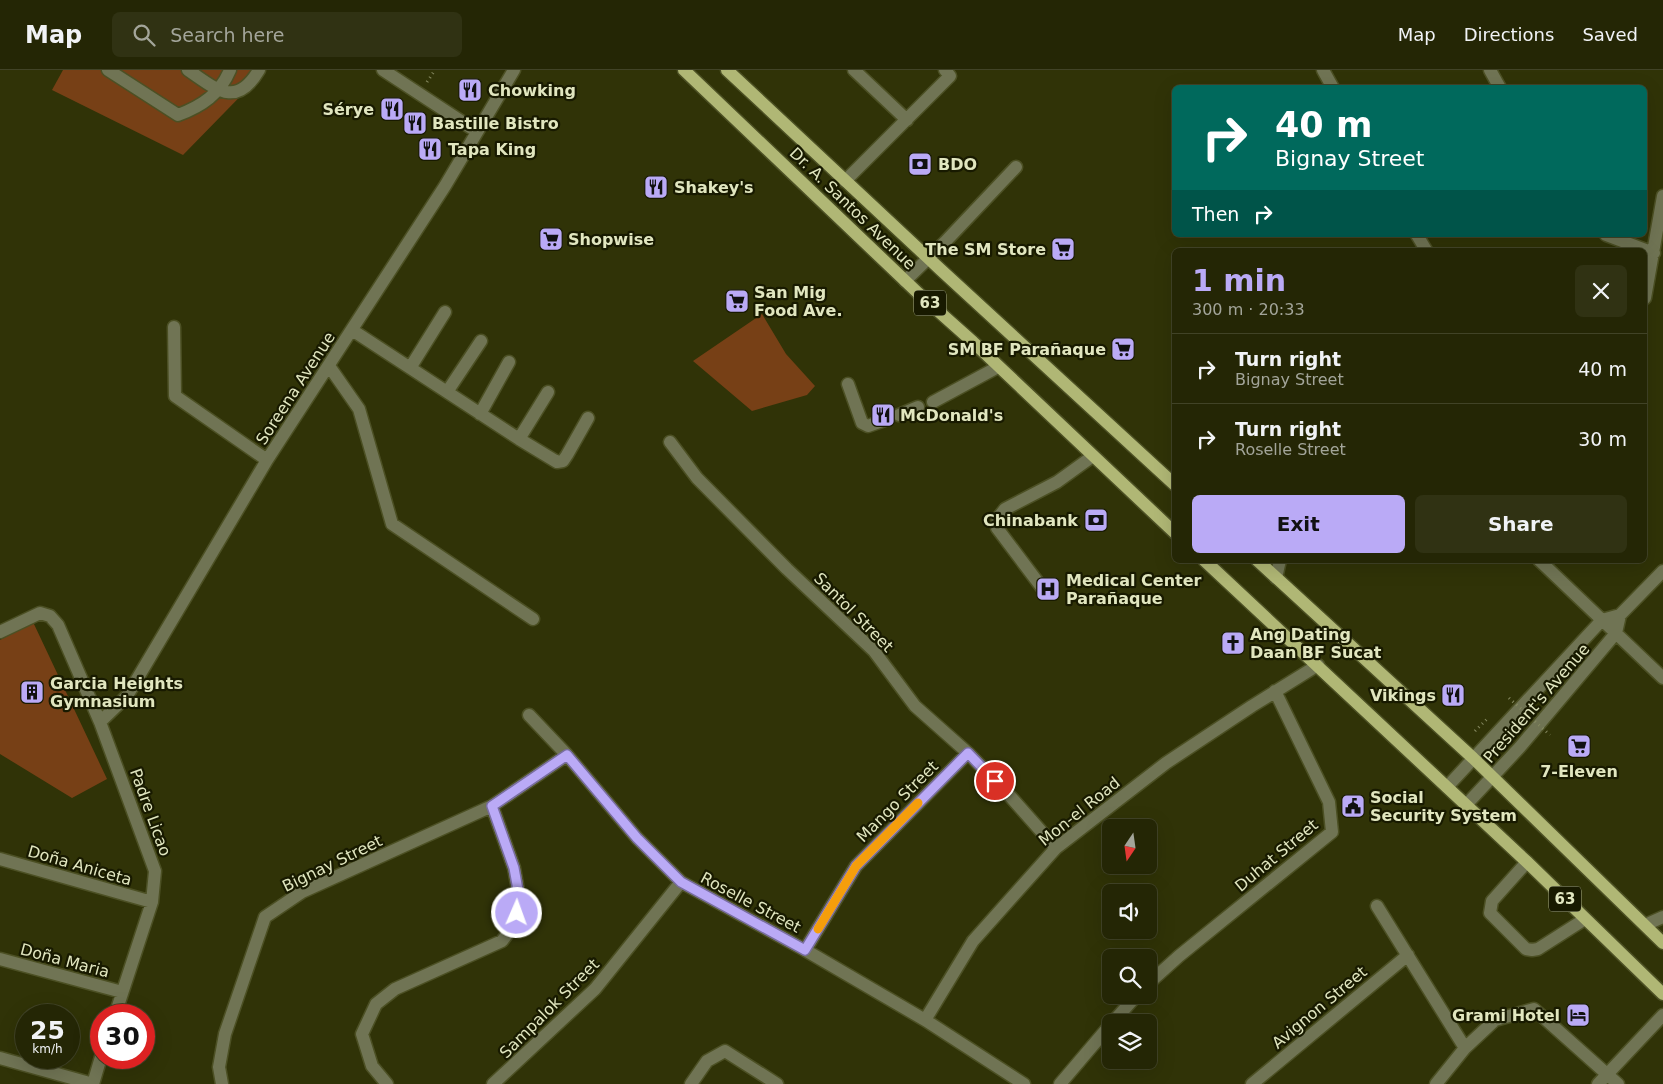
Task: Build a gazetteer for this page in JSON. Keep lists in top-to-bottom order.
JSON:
{
  "streets": {
    "main road": ["Dr. A. Santos Avenue", "63"],
    "street": [
      "Soreena Avenue",
      "Santol Street",
      "President's Avenue",
      "Mango Street",
      "Mon-el Road",
      "Padre Licao",
      "Duhat Street",
      "Bignay Street",
      "Doña Aniceta",
      "Roselle Street",
      "Doña Maria",
      "Avignon Street",
      "Sampalok Street"
    ]
  },
  "crossings": [
    ["63", "President's Avenue"],
    ["63", "Mon-el Road"],
    ["Soreena Avenue", "Padre Licao"],
    ["Santol Street", "Mango Street"],
    ["Santol Street", "Mon-el Road"],
    ["Mango Street", "Roselle Street"],
    ["Mon-el Road", "Duhat Street"],
    ["Mon-el Road", "Roselle Street"],
    ["Padre Licao", "Doña Aniceta"],
    ["Padre Licao", "Doña Maria"],
    ["Bignay Street", "Roselle Street"],
    ["Roselle Street", "Sampalok Street"]
  ],
  "places": {
    "restaurant": [
      "Chowking",
      "Sérye",
      "Bastille Bistro",
      "Tapa King",
      "Shakey's",
      "McDonald's",
      "Vikings"
    ],
    "bank": ["BDO", "Chinabank"],
    "supermarket": [
      "Shopwise",
      "The SM Store",
      "San Mig Food Ave.",
      "SM BF Parañaque",
      "7-Eleven"
    ],
    "hospital": ["Medical Center Parañaque"],
    "church": ["Ang Dating Daan BF Sucat"],
    "building": ["Garcia Heights Gymnasium"],
    "public building": ["Social Security System"],
    "hotel": ["Grami Hotel"]
  },
  "north": "bottom",
  "page": {
    "header": "Map",
    "search": "Search here",
    "nav": ["Map", "Directions", "Saved"],
    "turn": ["40 m", "Bignay Street"],
    "then": "Then",
    "heading": ["1 min", "300 m · 20:33"],
    "list": [
      {
        "name": "Turn right",
        "note": "Bignay Street",
        "value": "40 m"
      },
      {
        "name": "Turn right",
        "note": "Roselle Street",
        "value": "30 m"
      }
    ],
    "buttons": ["Exit", "Share"],
    "speed": "25 km/h",
    "limit": "30"
  }
}
